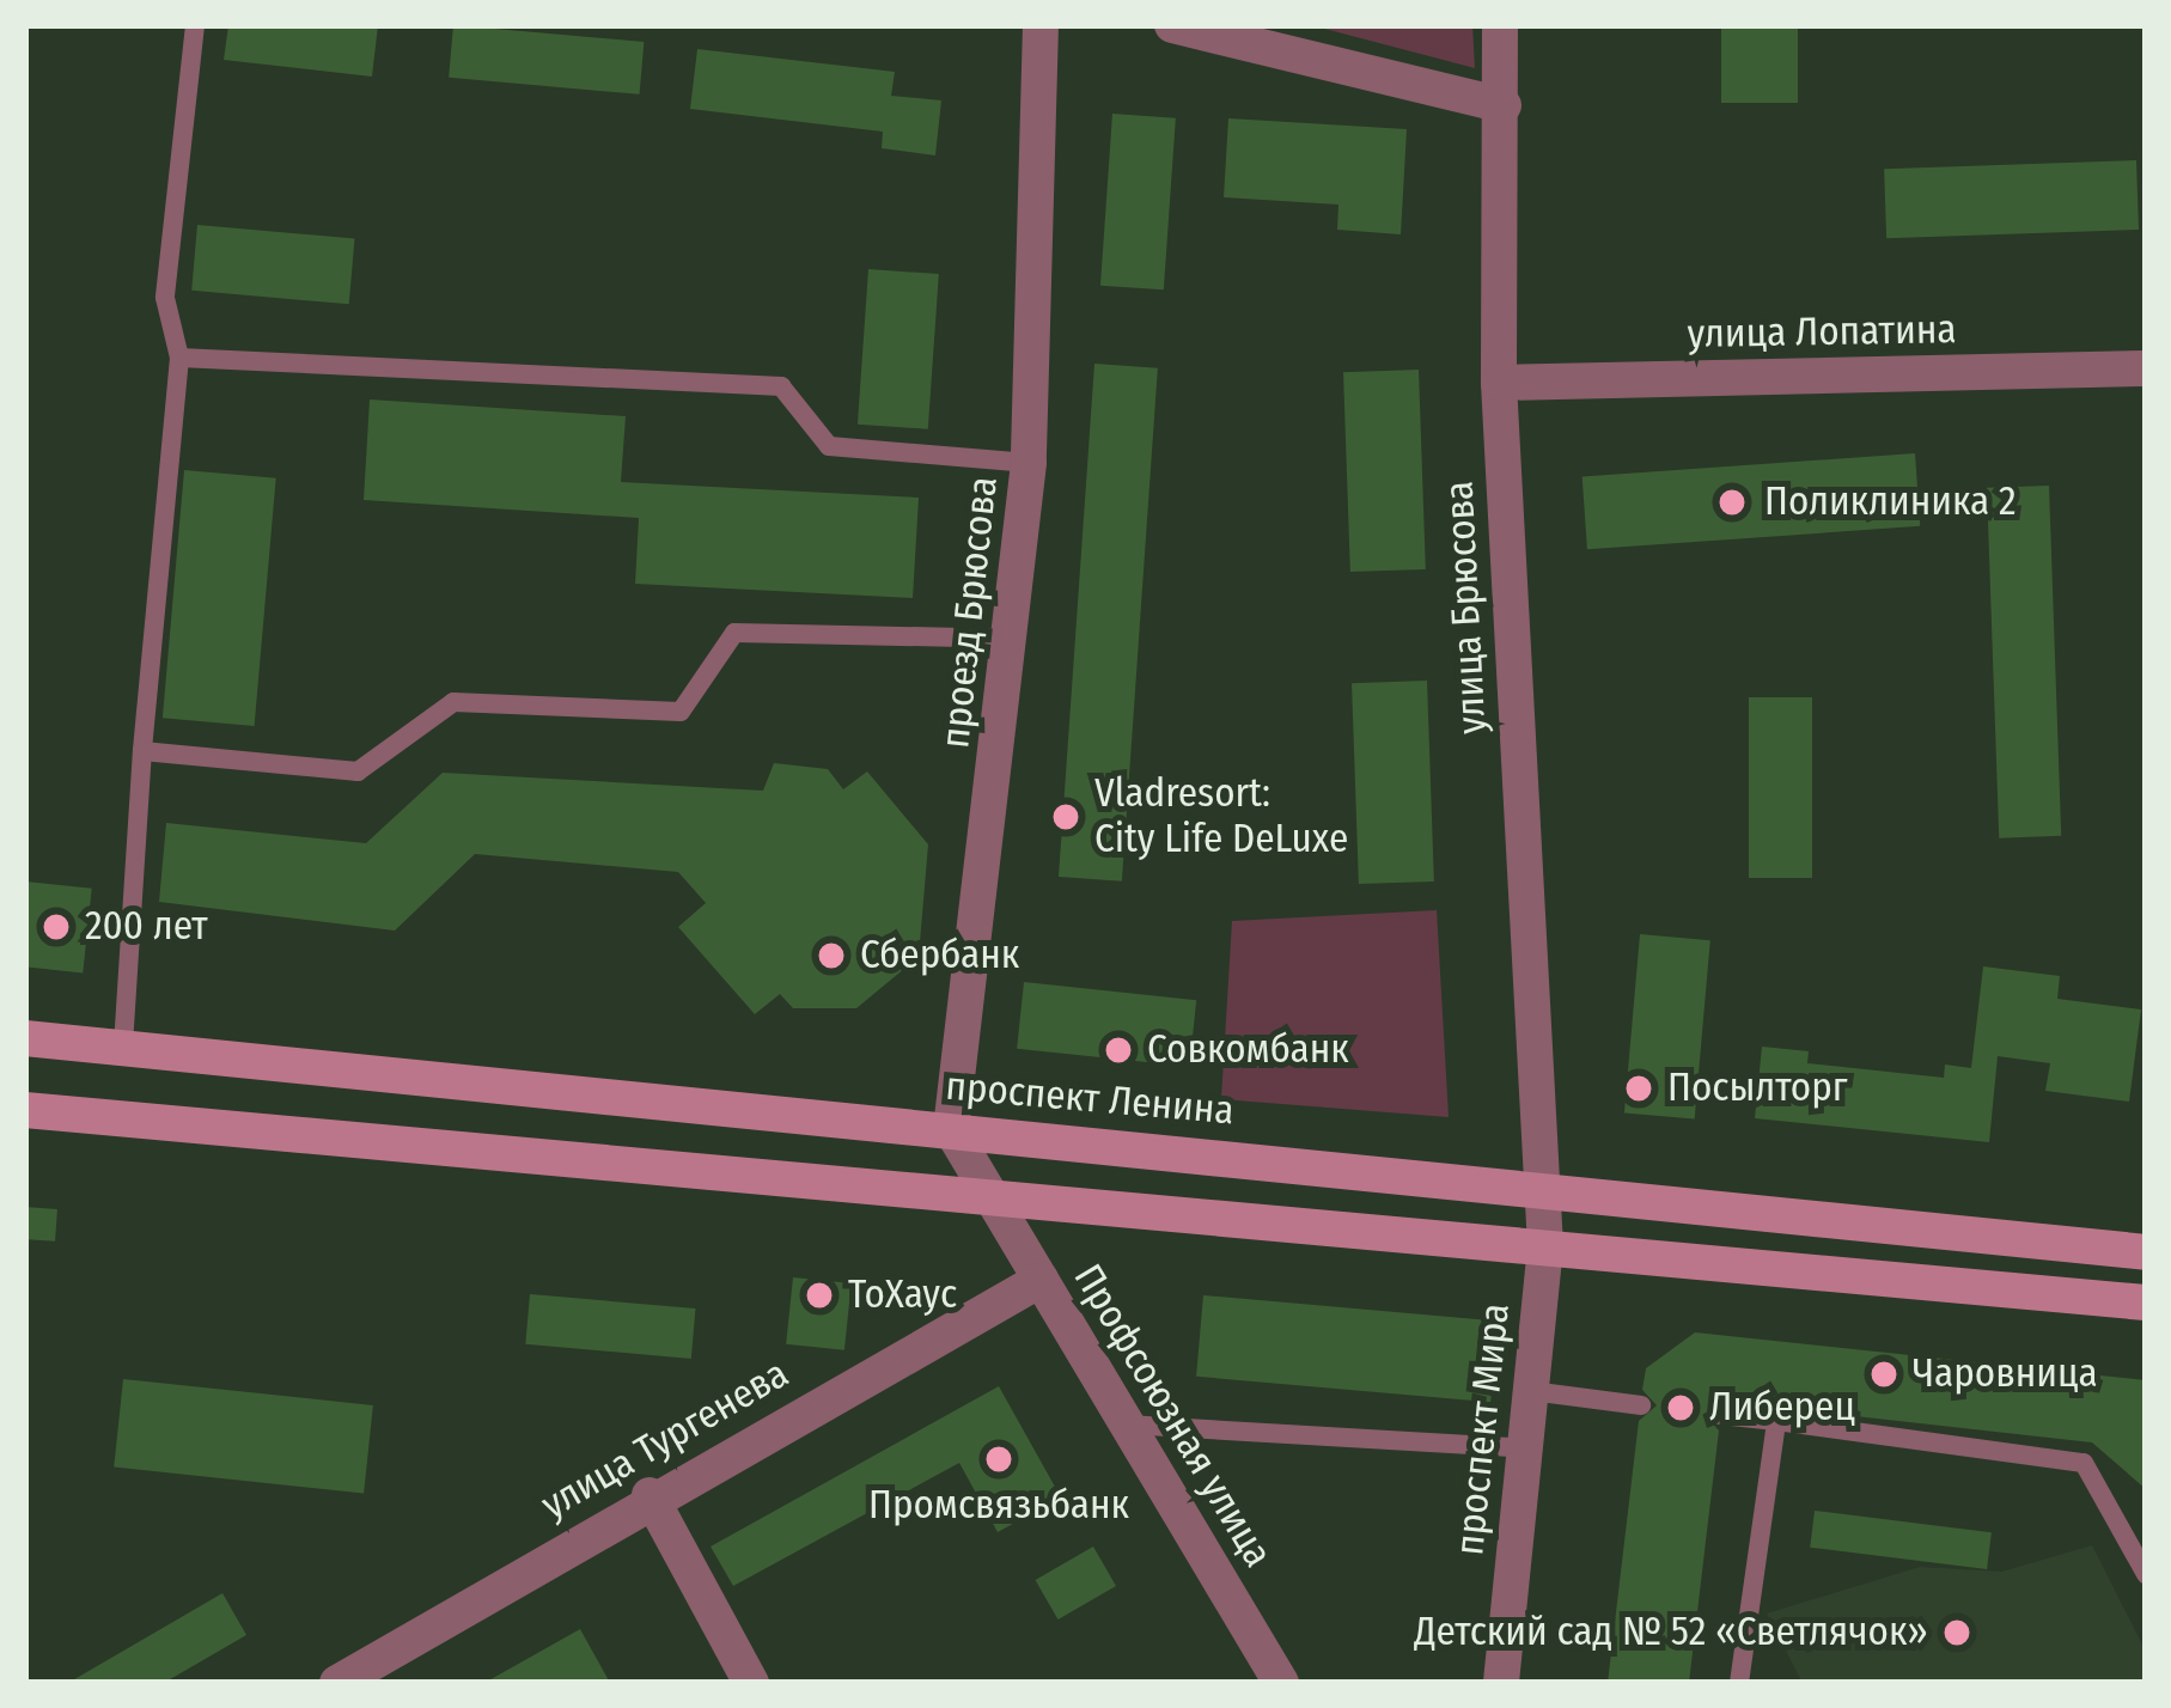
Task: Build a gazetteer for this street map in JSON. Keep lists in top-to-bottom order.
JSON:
{
  "streets": {
    "main road": ["проспект Ленина"],
    "street": [
      "улица Лопатина",
      "улица Брюсова",
      "проезд Брюсова",
      "Профсоюзная улица",
      "проспект Мира",
      "улица Тургенева"
    ]
  },
  "crossings": [
    ["улица Лопатина", "улица Брюсова"],
    ["улица Брюсова", "проспект Ленина"],
    ["улица Брюсова", "проспект Мира"],
    ["проезд Брюсова", "проспект Ленина"],
    ["проспект Ленина", "проспект Мира"],
    ["Профсоюзная улица", "улица Тургенева"]
  ],
  "places": [
    "Поликлиника 2",
    "Vladresort: City Life DeLuxe",
    "200 лет",
    "Сбербанк",
    "Совкомбанк",
    "Посылторг",
    "ТоХаус",
    "Чаровница",
    "Либерец",
    "Промсвязьбанк",
    "Детский сад № 52 «Светлячок»"
  ]
}
